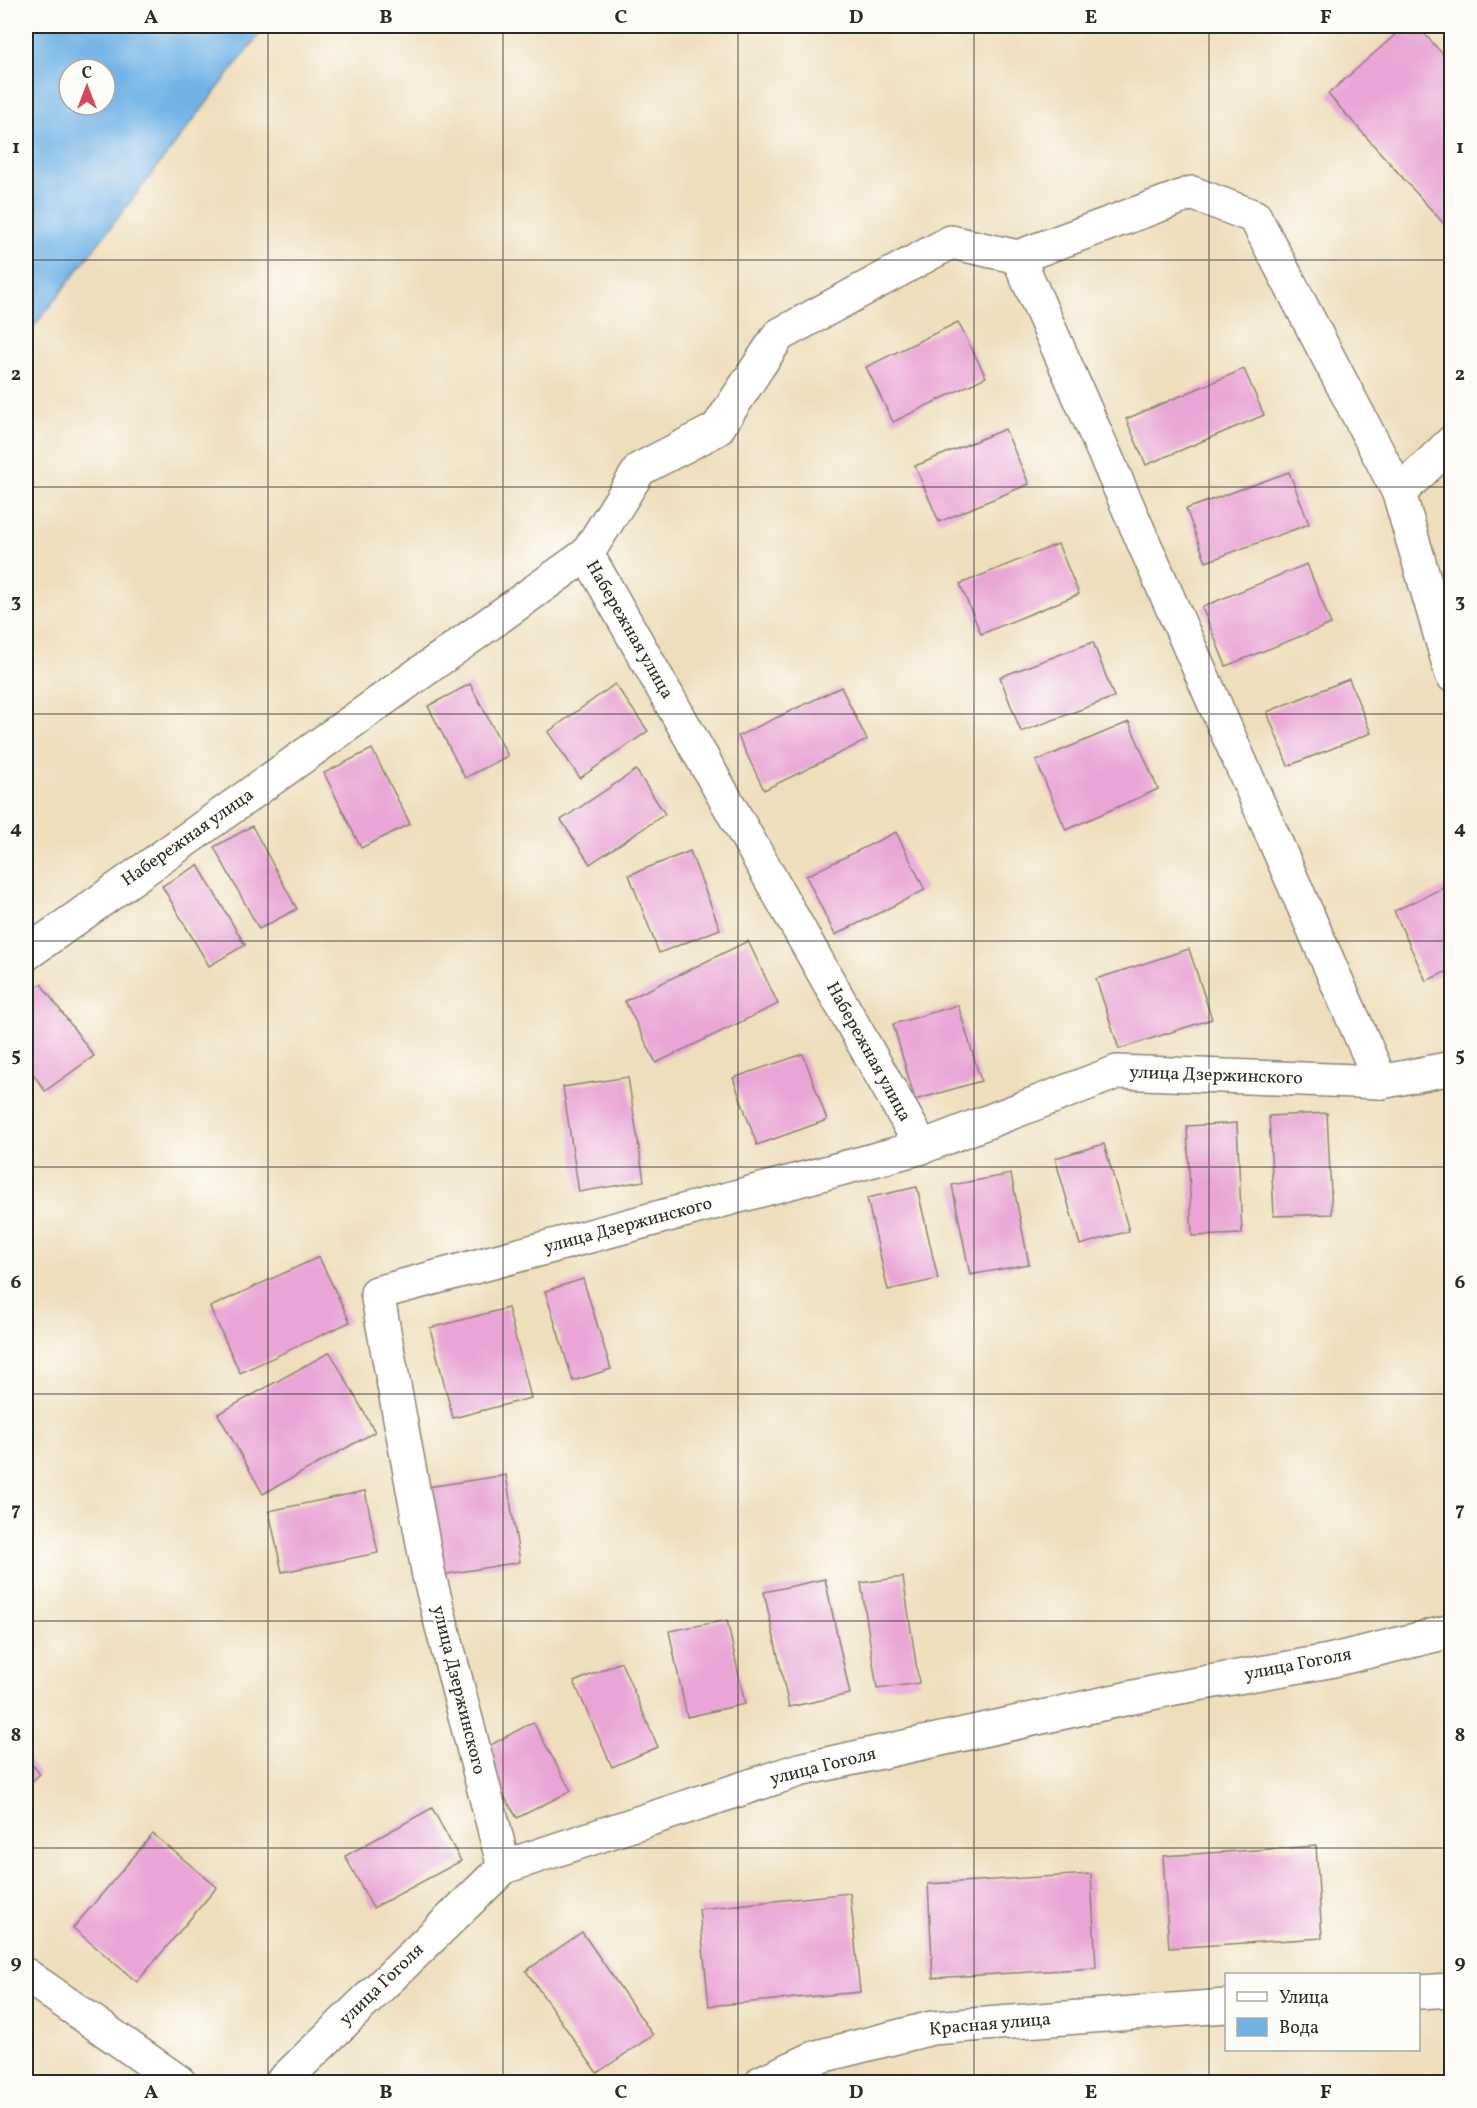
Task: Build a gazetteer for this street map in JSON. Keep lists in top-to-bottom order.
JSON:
{
  "streets": {
    "street": [
      "Набережная улица",
      "улица Дзержинского",
      "улица Гоголя",
      "Красная улица"
    ]
  },
  "crossings": [
    ["Набережная улица", "улица Дзержинского"],
    ["улица Дзержинского", "улица Гоголя"]
  ],
  "legend": ["Улица", "Вода"],
  "north": "top",
  "grid": {
    "columns": [
      "A",
      "B",
      "C",
      "D",
      "E",
      "F"
    ],
    "rows": [
      "1",
      "2",
      "3",
      "4",
      "5",
      "6",
      "7",
      "8",
      "9"
    ]
  }
}
